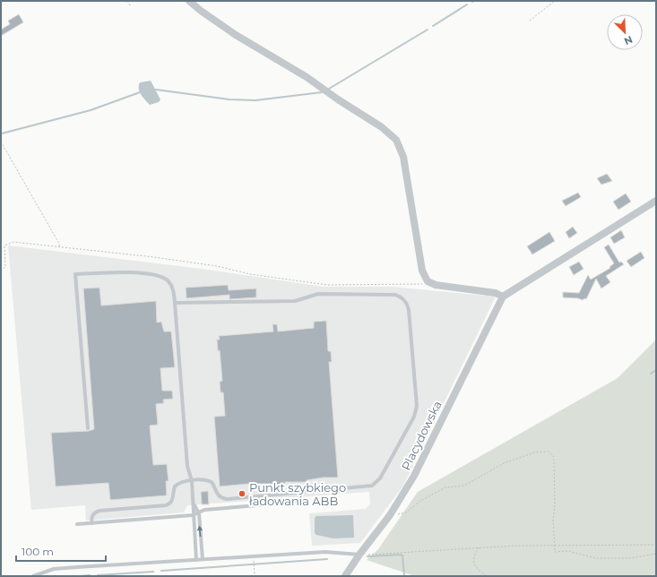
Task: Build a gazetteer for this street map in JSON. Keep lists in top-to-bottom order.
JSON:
{
  "streets": {
    "street": ["Placydowska"]
  },
  "places": ["Punkt szybkiego ładowania ABB"],
  "scale_bar": "100 m",
  "north": "bottom right"
}
